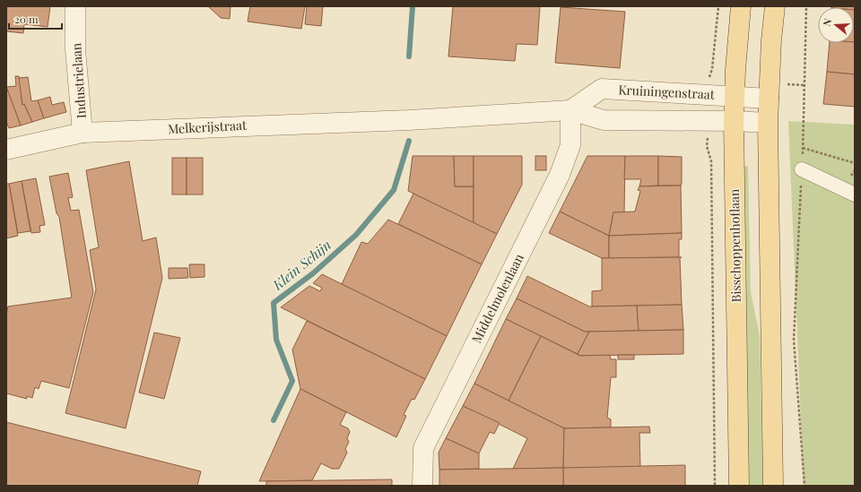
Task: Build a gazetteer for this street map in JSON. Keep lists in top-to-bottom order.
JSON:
{
  "streets": {
    "main road": ["Bisschoppenhoflaan"],
    "street": [
      "Industrielaan",
      "Kruiningenstraat",
      "Melkerijstraat",
      "Middelmolenlaan"
    ]
  },
  "crossings": [
    ["Industrielaan", "Melkerijstraat"],
    ["Kruiningenstraat", "Melkerijstraat"],
    ["Kruiningenstraat", "Bisschoppenhoflaan"],
    ["Kruiningenstraat", "Middelmolenlaan"]
  ],
  "water": ["Klein Schijn"],
  "scale_bar": "20 m",
  "north": "left"
}
